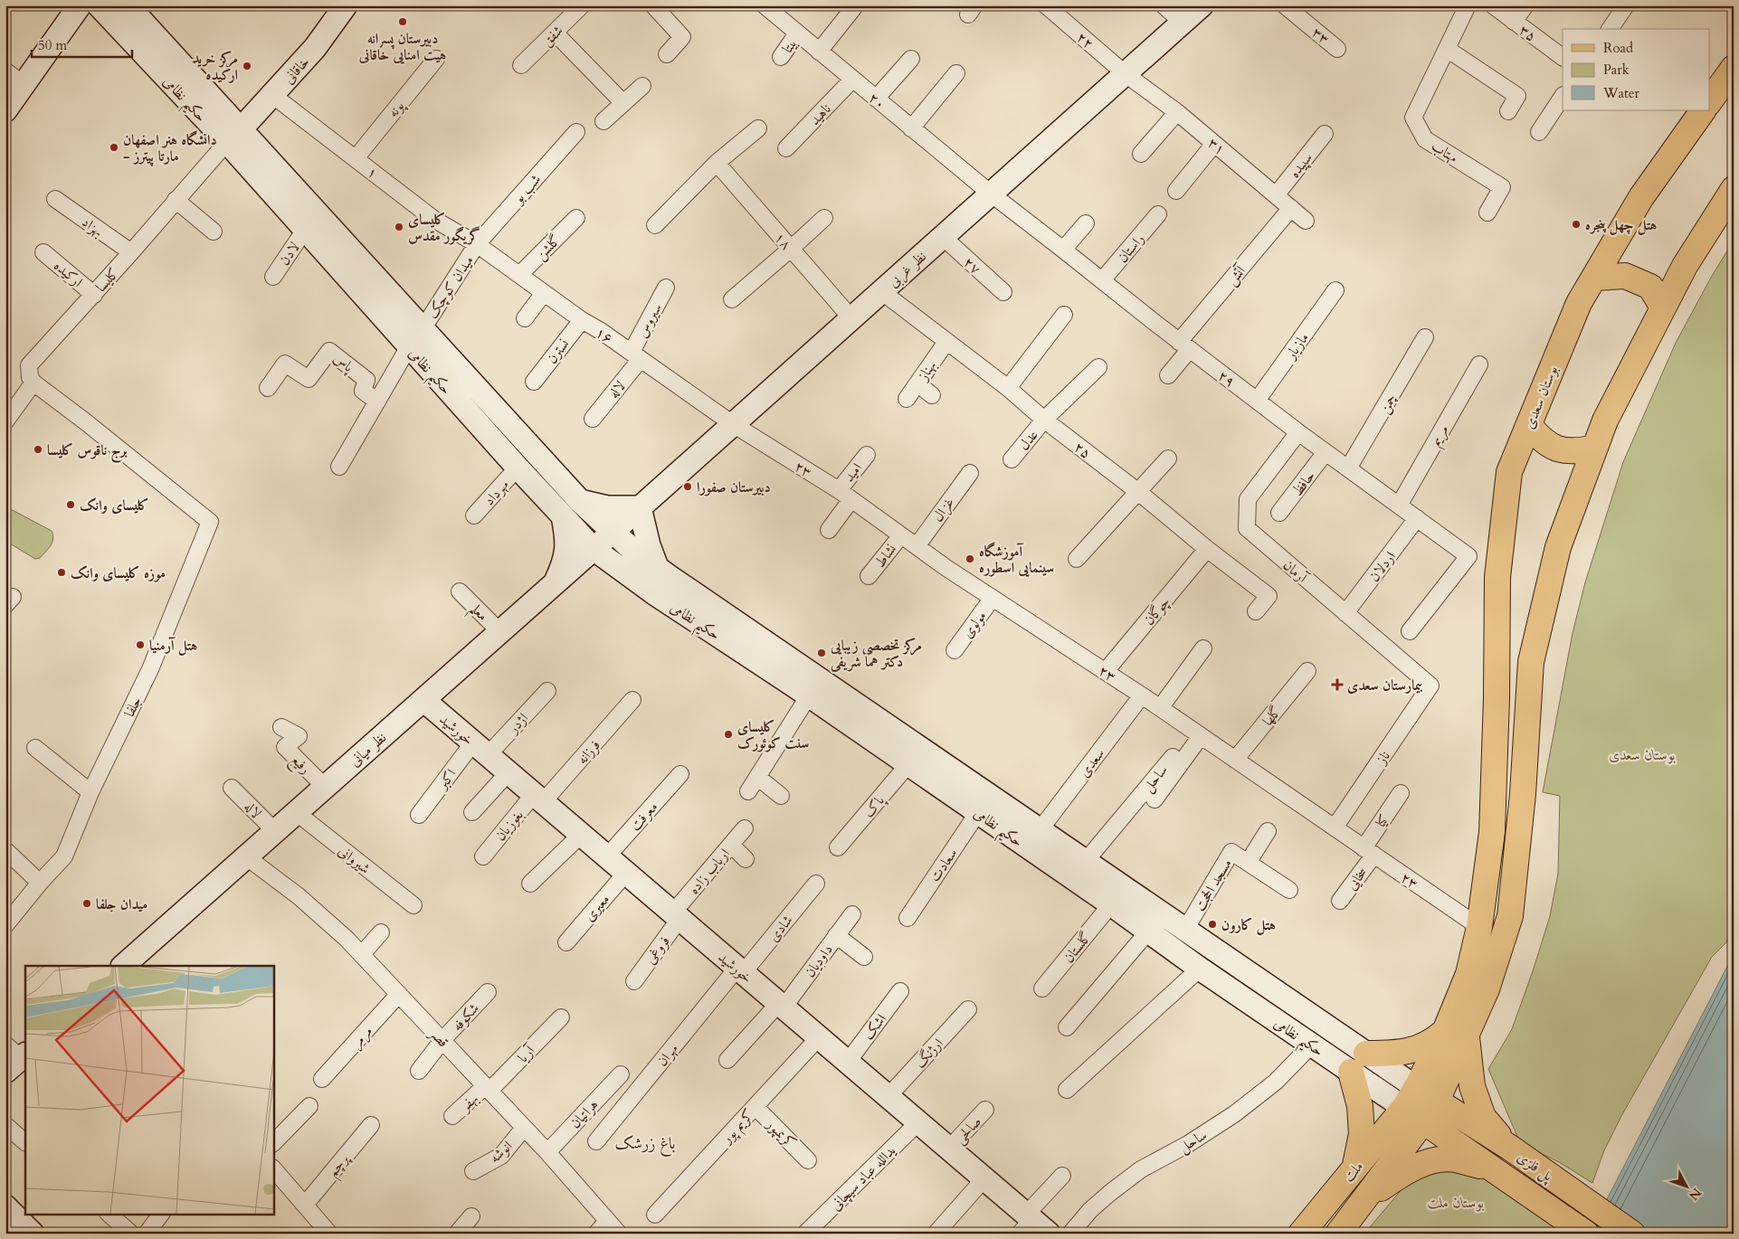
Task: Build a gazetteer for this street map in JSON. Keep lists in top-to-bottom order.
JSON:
{
  "streets": {
    "main road": [
      "خاقانی",
      "حکیم نظامی",
      "نظر غربی",
      "بوستان سعدی",
      "خورشید",
      "نظر میانی",
      "پل فلزی",
      "ملت"
    ],
    "street": [
      "۳۵",
      "شفق",
      "۳۳",
      "۲۲",
      "بیتا",
      "۲۰",
      "پونه",
      "ناهید",
      "۳۱",
      "مهتاب",
      "سپیده",
      "۱",
      "شب بو",
      "بهزاد",
      "۱۸",
      "گلشن",
      "راستان",
      "لادن",
      "۲۷",
      "ارکیده",
      "آتش",
      "کلیسا",
      "میدان کوچک",
      "سیروس",
      "۱۶",
      "مازیار",
      "نسترن",
      "پاس",
      "بهناز",
      "۲۹",
      "لاله",
      "چمن",
      "مریم",
      "عدل",
      "۲۵",
      "۲۳",
      "امید",
      "حافظ",
      "مهرداد",
      "غزال",
      "نشاط",
      "اردلان",
      "آرمان",
      "چوگان",
      "معلم",
      "مولوی",
      "جلفا",
      "گلها",
      "اژدر",
      "فرزانه",
      "ناز",
      "سعدی",
      "رفیع",
      "ساحل",
      "اکبر",
      "پاک",
      "معرفت",
      "کیا",
      "بغوزیان",
      "شیروانی",
      "سعادت",
      "ارباب زاده",
      "سخایی",
      "مسجد الحجت",
      "معیری",
      "شادی",
      "گلستان",
      "فروغی",
      "داودیان",
      "شکوفه",
      "اشک",
      "مرمر",
      "قصر",
      "ارژنگ",
      "آریا",
      "مهران",
      "بهفر",
      "هراتیان",
      "کریم پور",
      "صالحی",
      "کریمپور",
      "انوشه",
      "پرچم",
      "یدالله عباد سیچانی"
    ]
  },
  "crossings": [
    ["۲۲", "۳۱"],
    ["۲۲", "نظر غربی"],
    ["بیتا", "۲۰"],
    ["خاقانی", "حکیم نظامی"],
    ["خاقانی", "۱"],
    ["خاقانی", "کلیسا"],
    ["حکیم نظامی", "لادن"],
    ["حکیم نظامی", "نظر غربی"],
    ["حکیم نظامی", "کلیسا"],
    ["حکیم نظامی", "میدان کوچک"],
    ["حکیم نظامی", "بوستان سعدی"],
    ["حکیم نظامی", "مهرداد"],
    ["حکیم نظامی", "نظر میانی"],
    ["حکیم نظامی", "سعدی"],
    ["حکیم نظامی", "ساحل"],
    ["حکیم نظامی", "پاک"],
    ["حکیم نظامی", "سعادت"],
    ["حکیم نظامی", "مسجد الحجت"],
    ["حکیم نظامی", "گلستان"],
    ["حکیم نظامی", "پل فلزی"],
    ["حکیم نظامی", "ملت"],
    ["۲۰", "ناهید"],
    ["۲۰", "نظر غربی"],
    ["۲۰", "۲۹"],
    ["پونه", "۱"],
    ["۳۱", "سپیده"],
    ["۳۱", "نظر غربی"],
    ["۳۱", "آتش"],
    ["۱", "شب بو"],
    ["۱", "میدان کوچک"],
    ["۱", "۱۶"],
    ["شب بو", "میدان کوچک"],
    ["شب بو", "۱۶"],
    ["بهزاد", "کلیسا"],
    ["۱۸", "نظر غربی"],
    ["گلشن", "۱۶"],
    ["راستان", "۲۹"],
    ["۲۷", "نظر غربی"],
    ["نظر غربی", "۱۶"],
    ["نظر غربی", "۲۹"],
    ["نظر غربی", "۲۵"],
    ["نظر غربی", "۲۳"],
    ["نظر غربی", "نظر میانی"],
    ["ارکیده", "کلیسا"],
    ["آتش", "۲۹"],
    ["کلیسا", "جلفا"],
    ["میدان کوچک", "۱۶"],
    ["سیروس", "۱۶"],
    ["سیروس", "لاله"],
    ["۱۶", "نسترن"],
    ["۱۶", "لاله"],
    ["۱۶", "۲۳"],
    ["مازیار", "۲۹"],
    ["بهناز", "۲۵"],
    ["۲۹", "چمن"],
    ["۲۹", "مریم"],
    ["۲۹", "حافظ"],
    ["۲۹", "اردلان"],
    ["۲۹", "آرمان"],
    ["لاله", "نظر میانی"],
    ["بوستان سعدی", "۲۳"],
    ["بوستان سعدی", "پل فلزی"],
    ["بوستان سعدی", "ملت"],
    ["عدل", "۲۵"],
    ["۲۵", "چوگان"],
    ["۲۳", "امید"],
    ["۲۳", "غزال"],
    ["۲۳", "نشاط"],
    ["۲۳", "چوگان"],
    ["۲۳", "مولوی"],
    ["۲۳", "گلها"],
    ["۲۳", "ناز"],
    ["۲۳", "سعدی"],
    ["۲۳", "کیا"],
    ["۲۳", "سخایی"],
    ["اردلان", "آرمان"],
    ["آرمان", "ناز"],
    ["معلم", "نظر میانی"],
    ["اژدر", "خورشید"],
    ["اژدر", "اکبر"],
    ["خورشید", "نظر میانی"],
    ["خورشید", "فرزانه"],
    ["خورشید", "اکبر"],
    ["خورشید", "معرفت"],
    ["خورشید", "بغوزیان"],
    ["خورشید", "ارباب زاده"],
    ["خورشید", "معیری"],
    ["خورشید", "شادی"],
    ["خورشید", "فروغی"],
    ["خورشید", "داودیان"],
    ["خورشید", "اشک"],
    ["خورشید", "ارژنگ"],
    ["خورشید", "مهران"],
    ["خورشید", "کریم پور"],
    ["خورشید", "صالحی"],
    ["خورشید", "یدالله عباد سیچانی"],
    ["نظر میانی", "رفیع"],
    ["نظر میانی", "شیروانی"],
    ["نظر میانی", "قصر"],
    ["فرزانه", "بغوزیان"],
    ["کیا", "سخایی"],
    ["ارباب زاده", "فروغی"],
    ["شادی", "مهران"],
    ["شکوفه", "قصر"],
    ["مرمر", "قصر"],
    ["قصر", "آریا"],
    ["قصر", "بهفر"],
    ["قصر", "هراتیان"],
    ["قصر", "انوشه"],
    ["آریا", "بهفر"],
    ["کریم پور", "کریمپور"],
    ["پل فلزی", "ملت"]
  ],
  "districts": ["باغ زرشک"],
  "parks": ["بوستان سعدی", "بوستان ملت"],
  "places": {
    "other": [
      "دبیرستان پسرانه هیت امنایی خاقانی",
      "مرکز خرید ارکیده",
      "دانشگاه هنر اصفهان - مارتا پیترز",
      "هتل چهل پنجره",
      "کلیسای گریگور مقدس",
      "برج ناقوس کلیسا",
      "دبیرستان صفورا",
      "کلیسای وانک",
      "آموزشگاه سینمایی اسطوره",
      "موزه کلیسای وانک",
      "هتل آرمنیا",
      "مرکز تخصصی زیبایی دکتر هما شریفی",
      "کلیسای سنت کوئورک",
      "میدان جلفا",
      "هتل کارون"
    ],
    "health": ["بیمارستان سعدی"]
  },
  "legend": ["Road", "Park", "Water"],
  "scale_bar": "50 m",
  "north": "bottom right"
}
